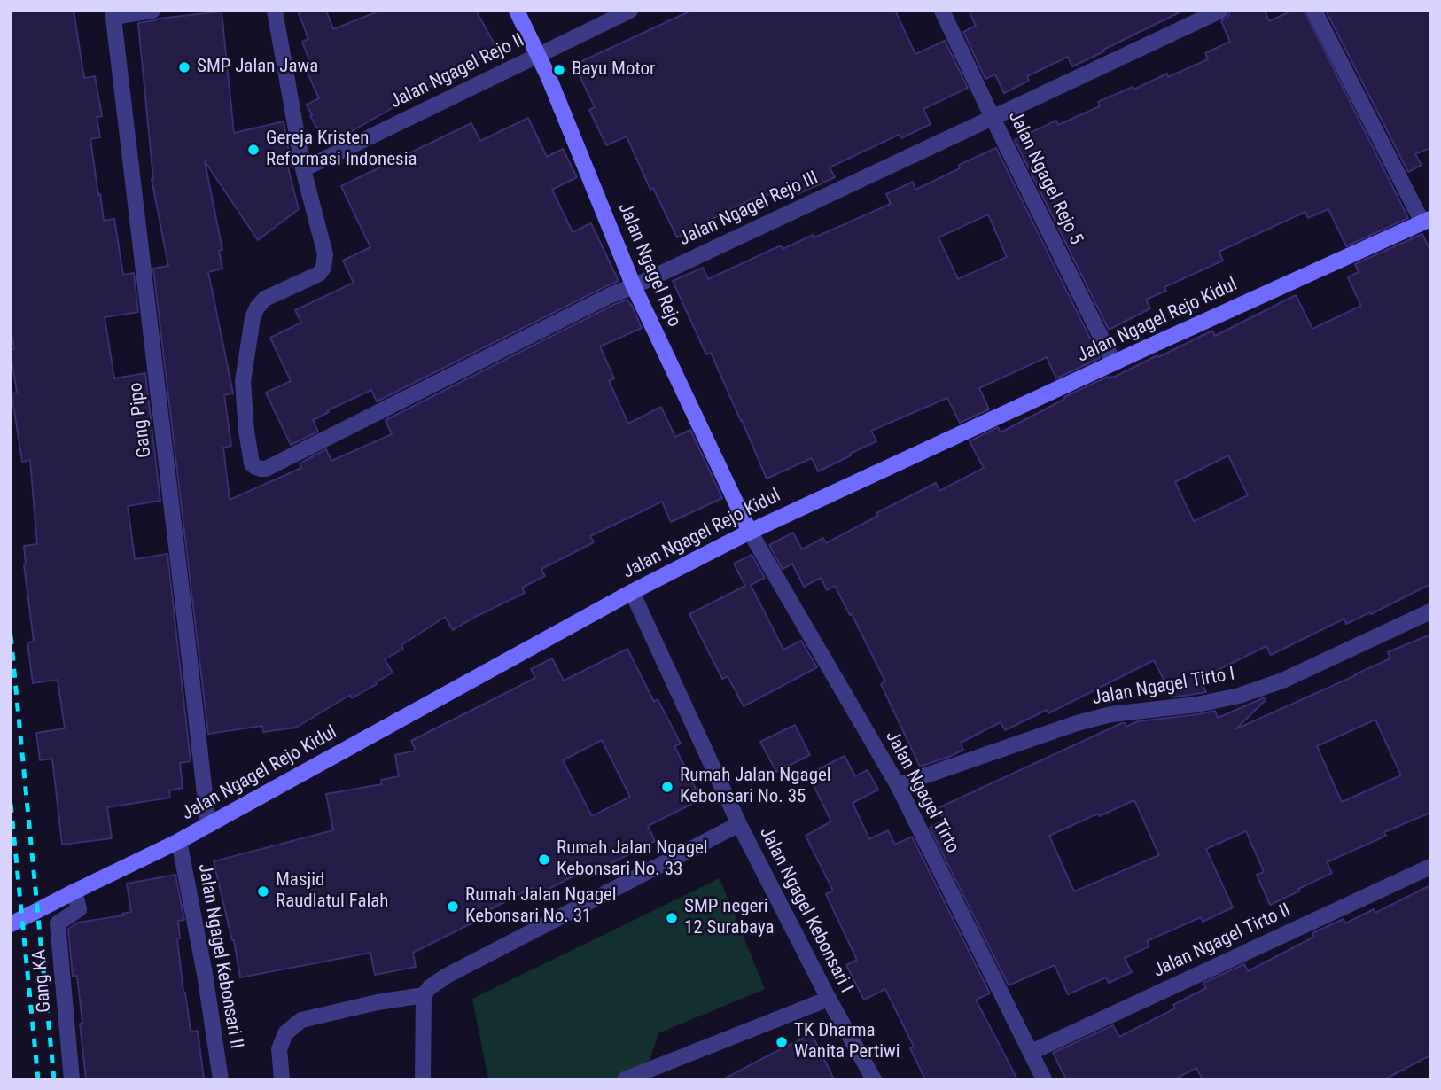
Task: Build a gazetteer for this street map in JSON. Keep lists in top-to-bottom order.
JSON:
{
  "streets": {
    "main road": ["Jalan Ngagel Rejo", "Jalan Ngagel Rejo Kidul"],
    "street": [
      "Jalan Ngagel Rejo II",
      "Jalan Ngagel Rejo 5",
      "Jalan Ngagel Rejo III",
      "Gang Pipo",
      "Jalan Ngagel Tirto I",
      "Jalan Ngagel Tirto",
      "Jalan Ngagel Kebonsari I",
      "Jalan Ngagel Tirto II",
      "Jalan Ngagel Kebonsari II",
      "Gang KA"
    ]
  },
  "crossings": [
    ["Jalan Ngagel Rejo II", "Jalan Ngagel Rejo III"],
    ["Jalan Ngagel Rejo II", "Jalan Ngagel Rejo"],
    ["Jalan Ngagel Rejo 5", "Jalan Ngagel Rejo III"],
    ["Jalan Ngagel Rejo 5", "Jalan Ngagel Rejo Kidul"],
    ["Jalan Ngagel Rejo III", "Jalan Ngagel Rejo"],
    ["Jalan Ngagel Rejo", "Jalan Ngagel Rejo Kidul"],
    ["Jalan Ngagel Rejo", "Jalan Ngagel Tirto"],
    ["Jalan Ngagel Rejo Kidul", "Gang Pipo"],
    ["Jalan Ngagel Rejo Kidul", "Jalan Ngagel Tirto"],
    ["Jalan Ngagel Rejo Kidul", "Jalan Ngagel Kebonsari I"],
    ["Jalan Ngagel Rejo Kidul", "Jalan Ngagel Kebonsari II"],
    ["Jalan Ngagel Rejo Kidul", "Gang KA"],
    ["Jalan Ngagel Tirto I", "Jalan Ngagel Tirto"],
    ["Jalan Ngagel Tirto", "Jalan Ngagel Tirto II"]
  ],
  "places": [
    "SMP Jalan Jawa",
    "Bayu Motor",
    "Gereja Kristen Reformasi Indonesia",
    "Rumah Jalan Ngagel Kebonsari No. 35",
    "Rumah Jalan Ngagel Kebonsari No. 33",
    "Masjid Raudlatul Falah",
    "Rumah Jalan Ngagel Kebonsari No. 31",
    "SMP negeri 12 Surabaya",
    "TK Dharma Wanita Pertiwi"
  ]
}
